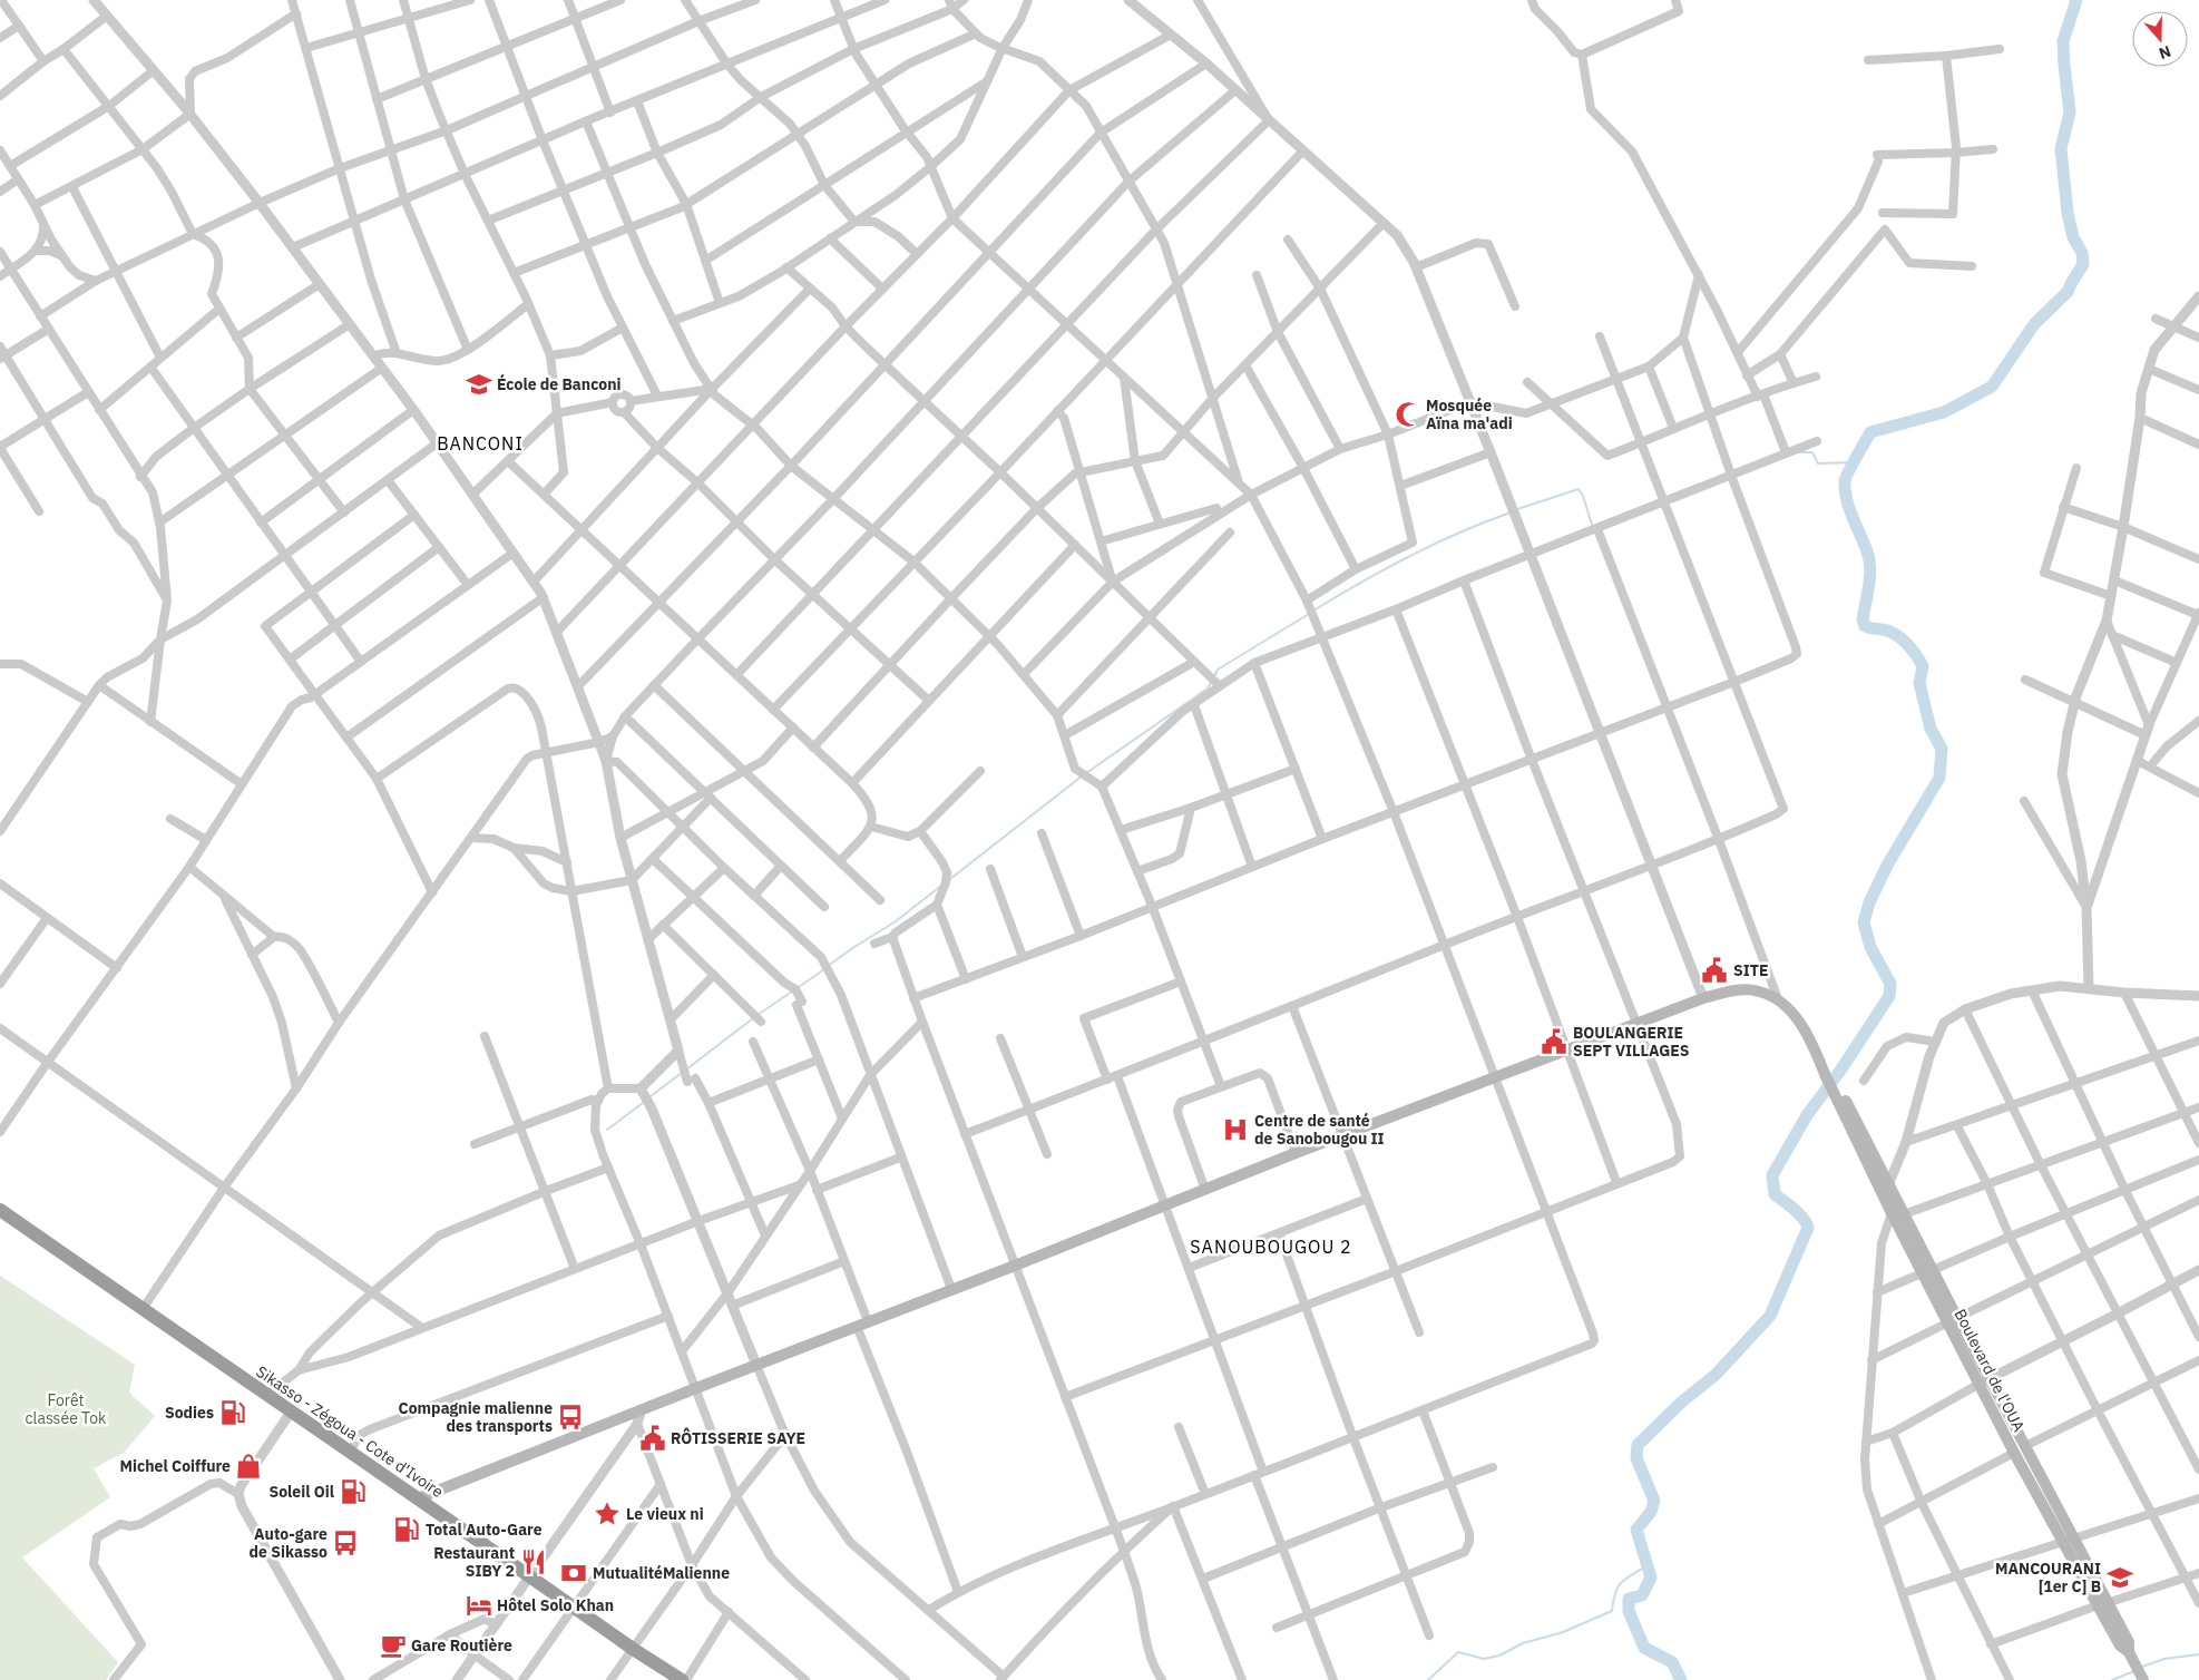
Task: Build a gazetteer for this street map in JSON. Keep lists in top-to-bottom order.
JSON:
{
  "streets": {
    "highway": ["Sikasso - Zégoua - Cote d'Ivoire"],
    "main road": ["Boulevard de l'OUA"]
  },
  "districts": ["BANCONI", "SANOUBOUGOU 2"],
  "parks": ["Forêt classée Tok"],
  "places": {
    "school or university": ["École de Banconi", "MANCOURANI [1er C] B"],
    "mosque": ["Mosquée Aïna ma'adi"],
    "public building": ["SITE", "BOULANGERIE SEPT VILLAGES", "RÔTISSERIE SAYE"],
    "hospital": ["Centre de santé de Sanobougou II"],
    "fuel station": ["Sodies", "Soleil Oil", "Total Auto-Gare"],
    "bus stop": ["Compagnie malienne des transports", "Auto-gare de Sikasso"],
    "shop": ["Michel Coiffure"],
    "place": ["Le vieux ni"],
    "restaurant": ["Restaurant SIBY 2"],
    "bank": ["MutualitéMalienne"],
    "hotel": ["Hôtel Solo Khan"],
    "cafe": ["Gare Routière"]
  },
  "north": "bottom"
}
